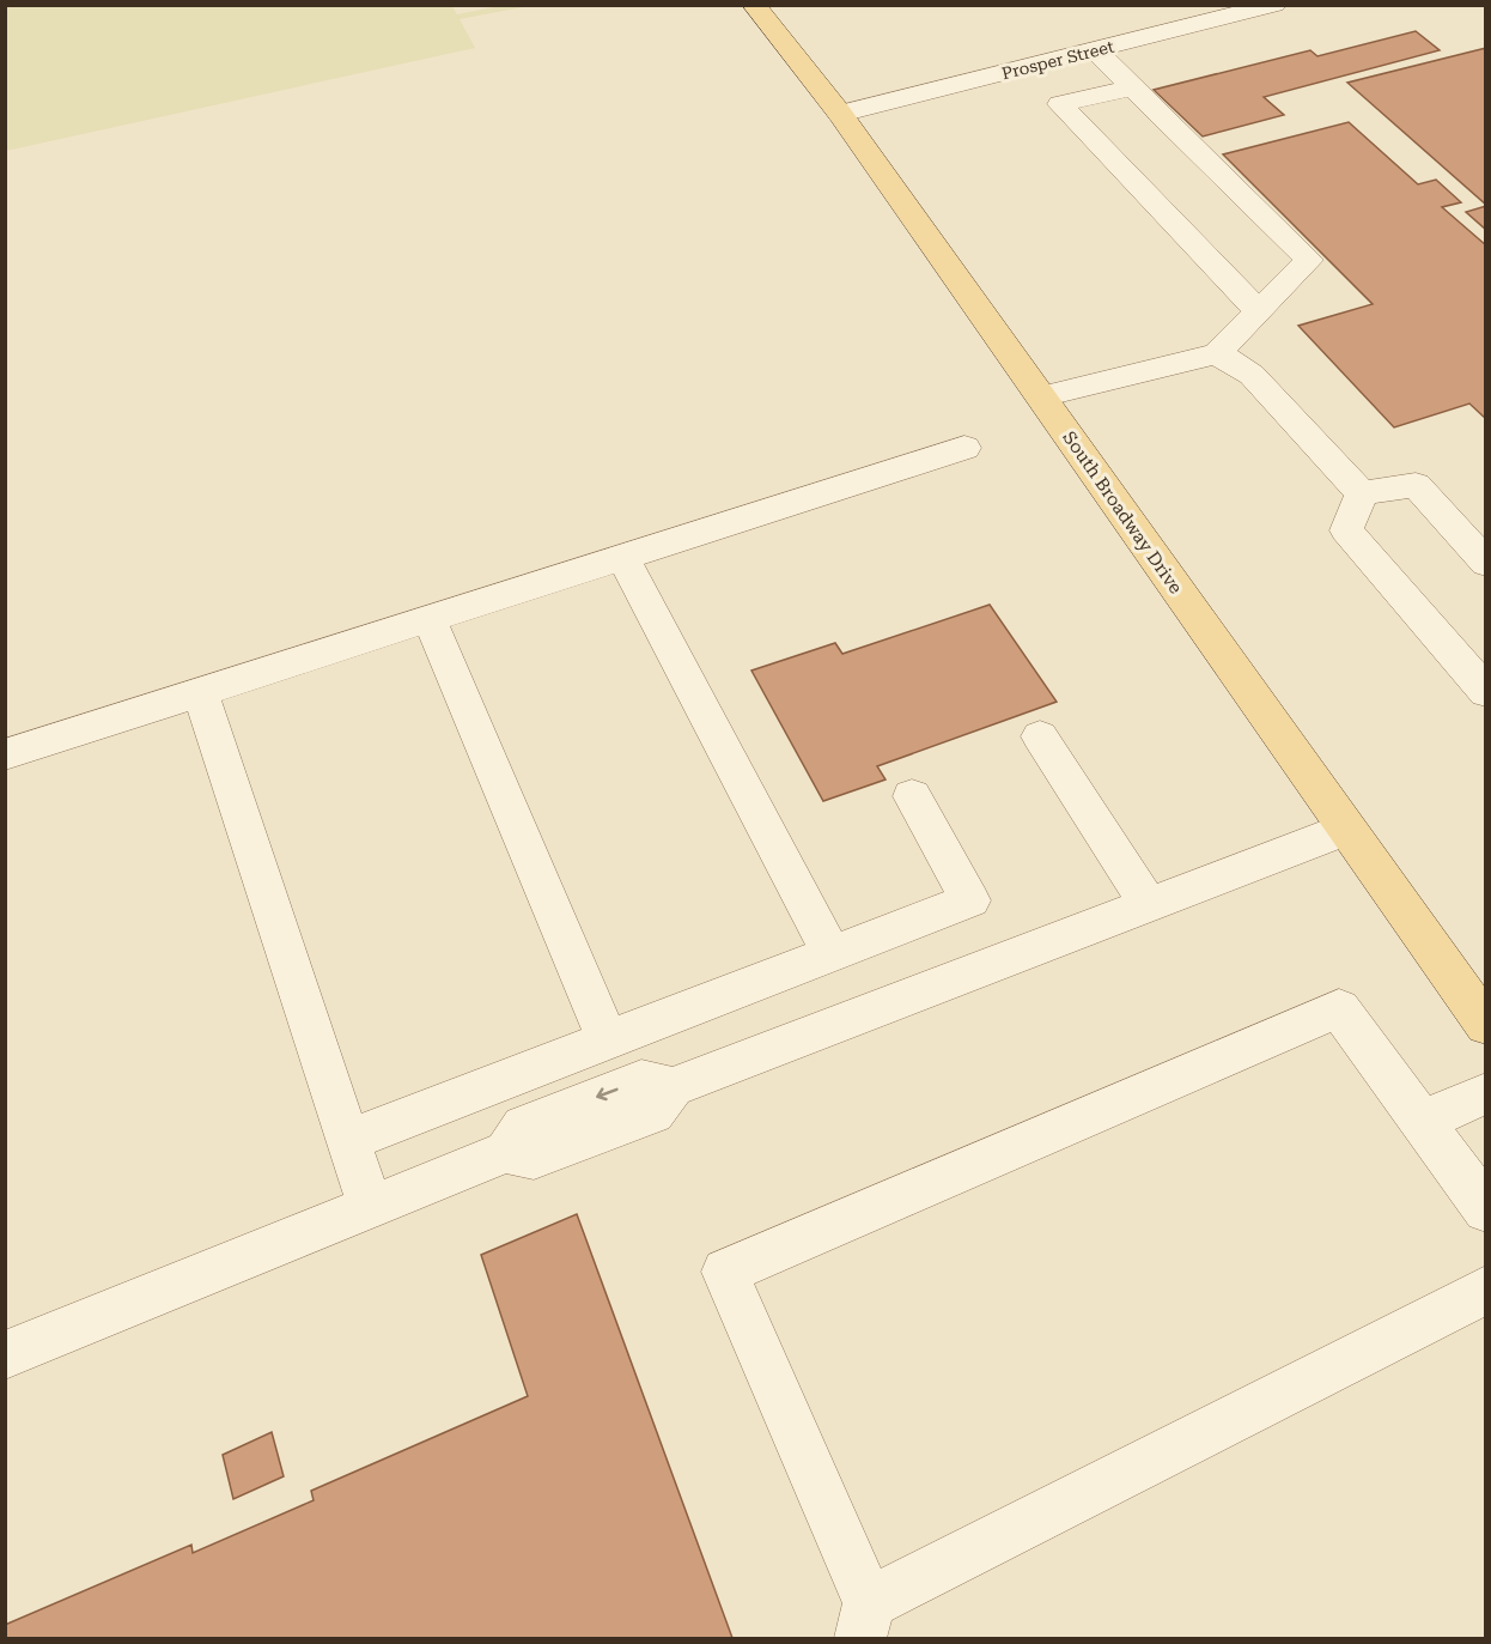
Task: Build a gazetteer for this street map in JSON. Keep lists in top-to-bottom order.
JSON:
{
  "streets": {
    "main road": ["South Broadway Drive"],
    "street": ["Prosper Street"]
  },
  "crossings": [
    ["Prosper Street", "South Broadway Drive"]
  ]
}
